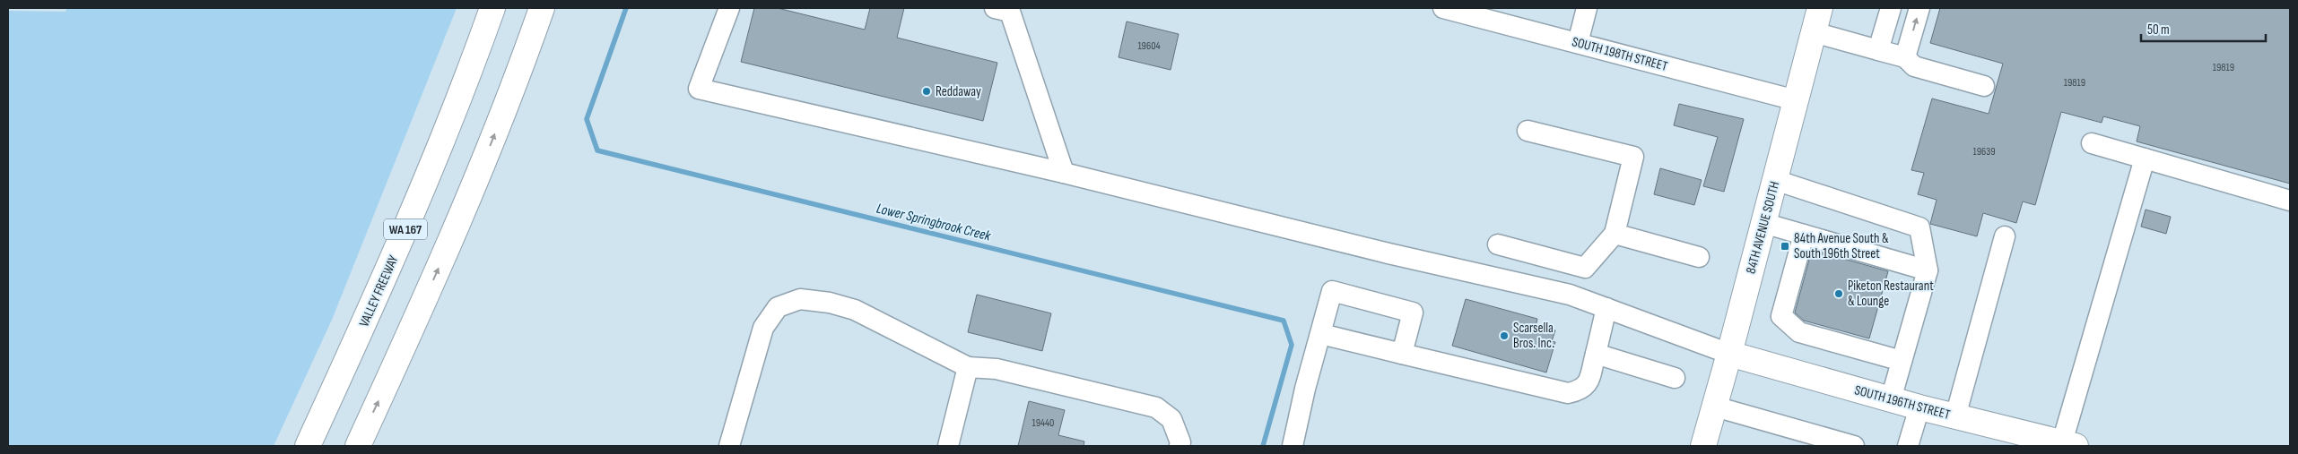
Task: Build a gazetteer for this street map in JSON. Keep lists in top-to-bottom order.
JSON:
{
  "streets": {
    "main road": [
      "84TH AVENUE SOUTH",
      "WA 167",
      "VALLEY FREEWAY",
      "SOUTH 196TH STREET"
    ],
    "street": ["SOUTH 198TH STREET"]
  },
  "crossings": [
    ["SOUTH 198TH STREET", "84TH AVENUE SOUTH"],
    ["84TH AVENUE SOUTH", "SOUTH 196TH STREET"]
  ],
  "water": ["Lower Springbrook Creek"],
  "places": {
    "other": ["Reddaway", "Piketon Restaurant & Lounge", "Scarsella Bros. Inc."],
    "transit": ["84th Avenue South & South 196th Street"]
  },
  "house_numbers": [
    "19604",
    "19819",
    "19819",
    "19639",
    "19440"
  ],
  "scale_bar": "50 m"
}
